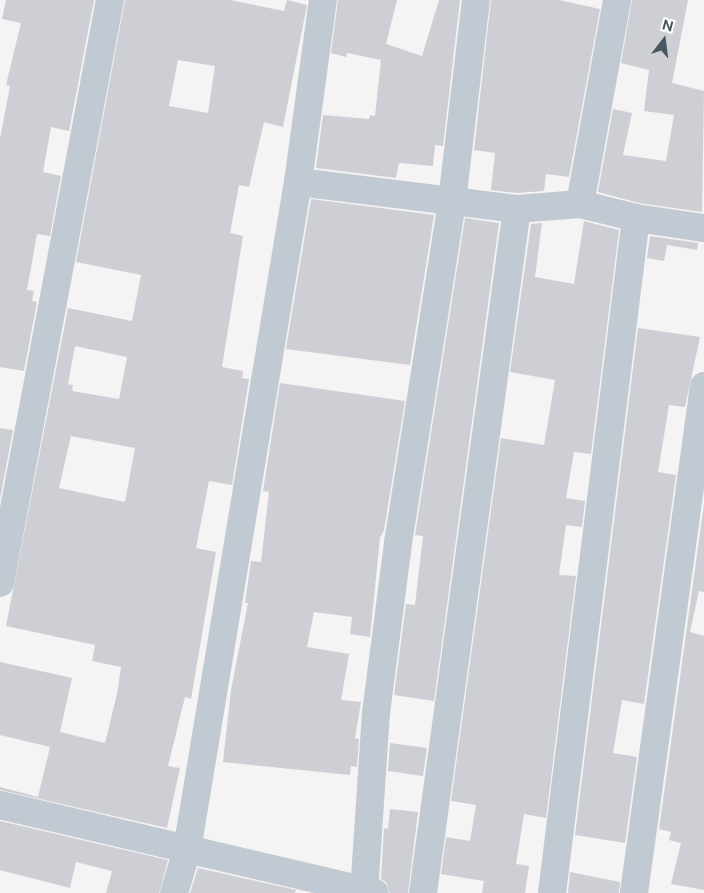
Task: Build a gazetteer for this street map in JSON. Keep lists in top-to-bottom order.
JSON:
{
  "north": "top"
}
